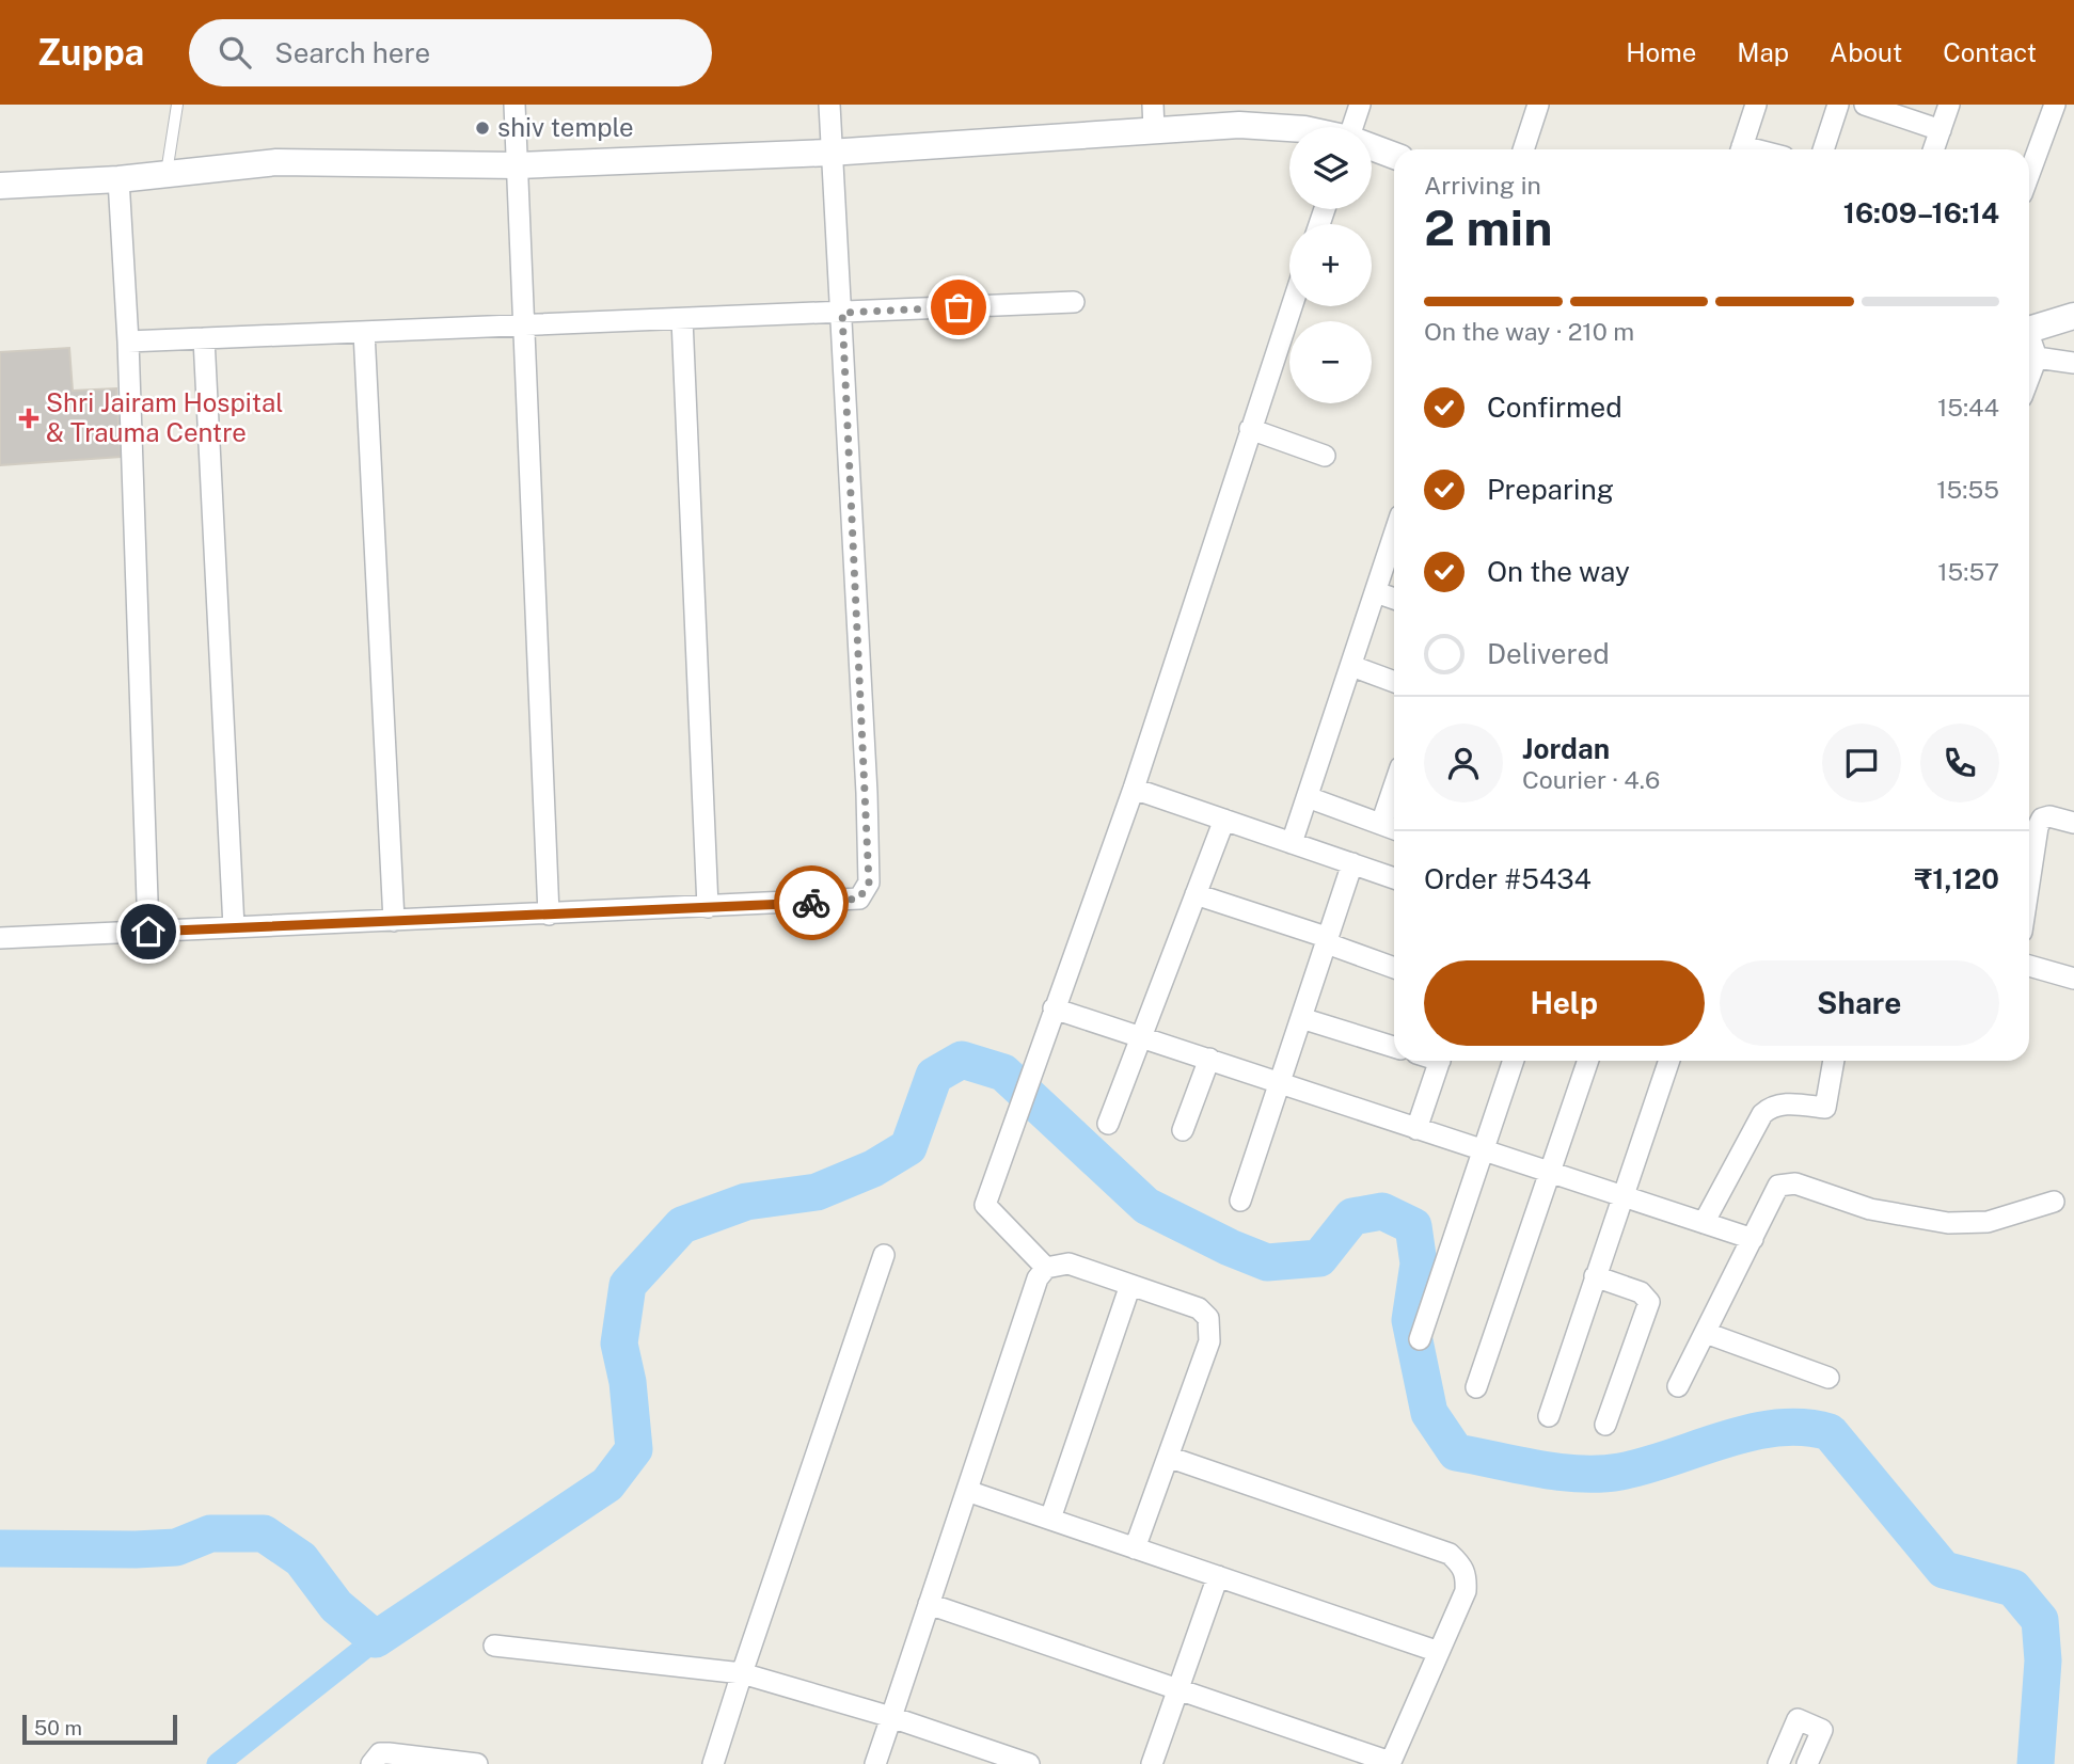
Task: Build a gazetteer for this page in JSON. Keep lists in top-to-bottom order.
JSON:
{
  "places": {
    "other": ["shiv temple"],
    "health": ["Shri Jairam Hospital & Trauma Centre"]
  },
  "scale_bar": "50 m",
  "page": {
    "header": "Zuppa",
    "search": "Search here",
    "nav": [
      "Home",
      "Map",
      "About",
      "Contact"
    ],
    "map_buttons": ["+", "−"],
    "heading": ["2 min", "Arriving in", "16:09–16:14"],
    "panel": [
      "Jordan",
      "Courier · 4.6",
      "Order #5434",
      "₹1,120"
    ],
    "bar": "On the way · 210 m",
    "list": [
      ["Confirmed", "15:44"],
      ["Preparing", "15:55"],
      ["On the way", "15:57"],
      "Delivered"
    ],
    "buttons": ["Help", "Share"],
    "scale": "50 m"
  }
}
